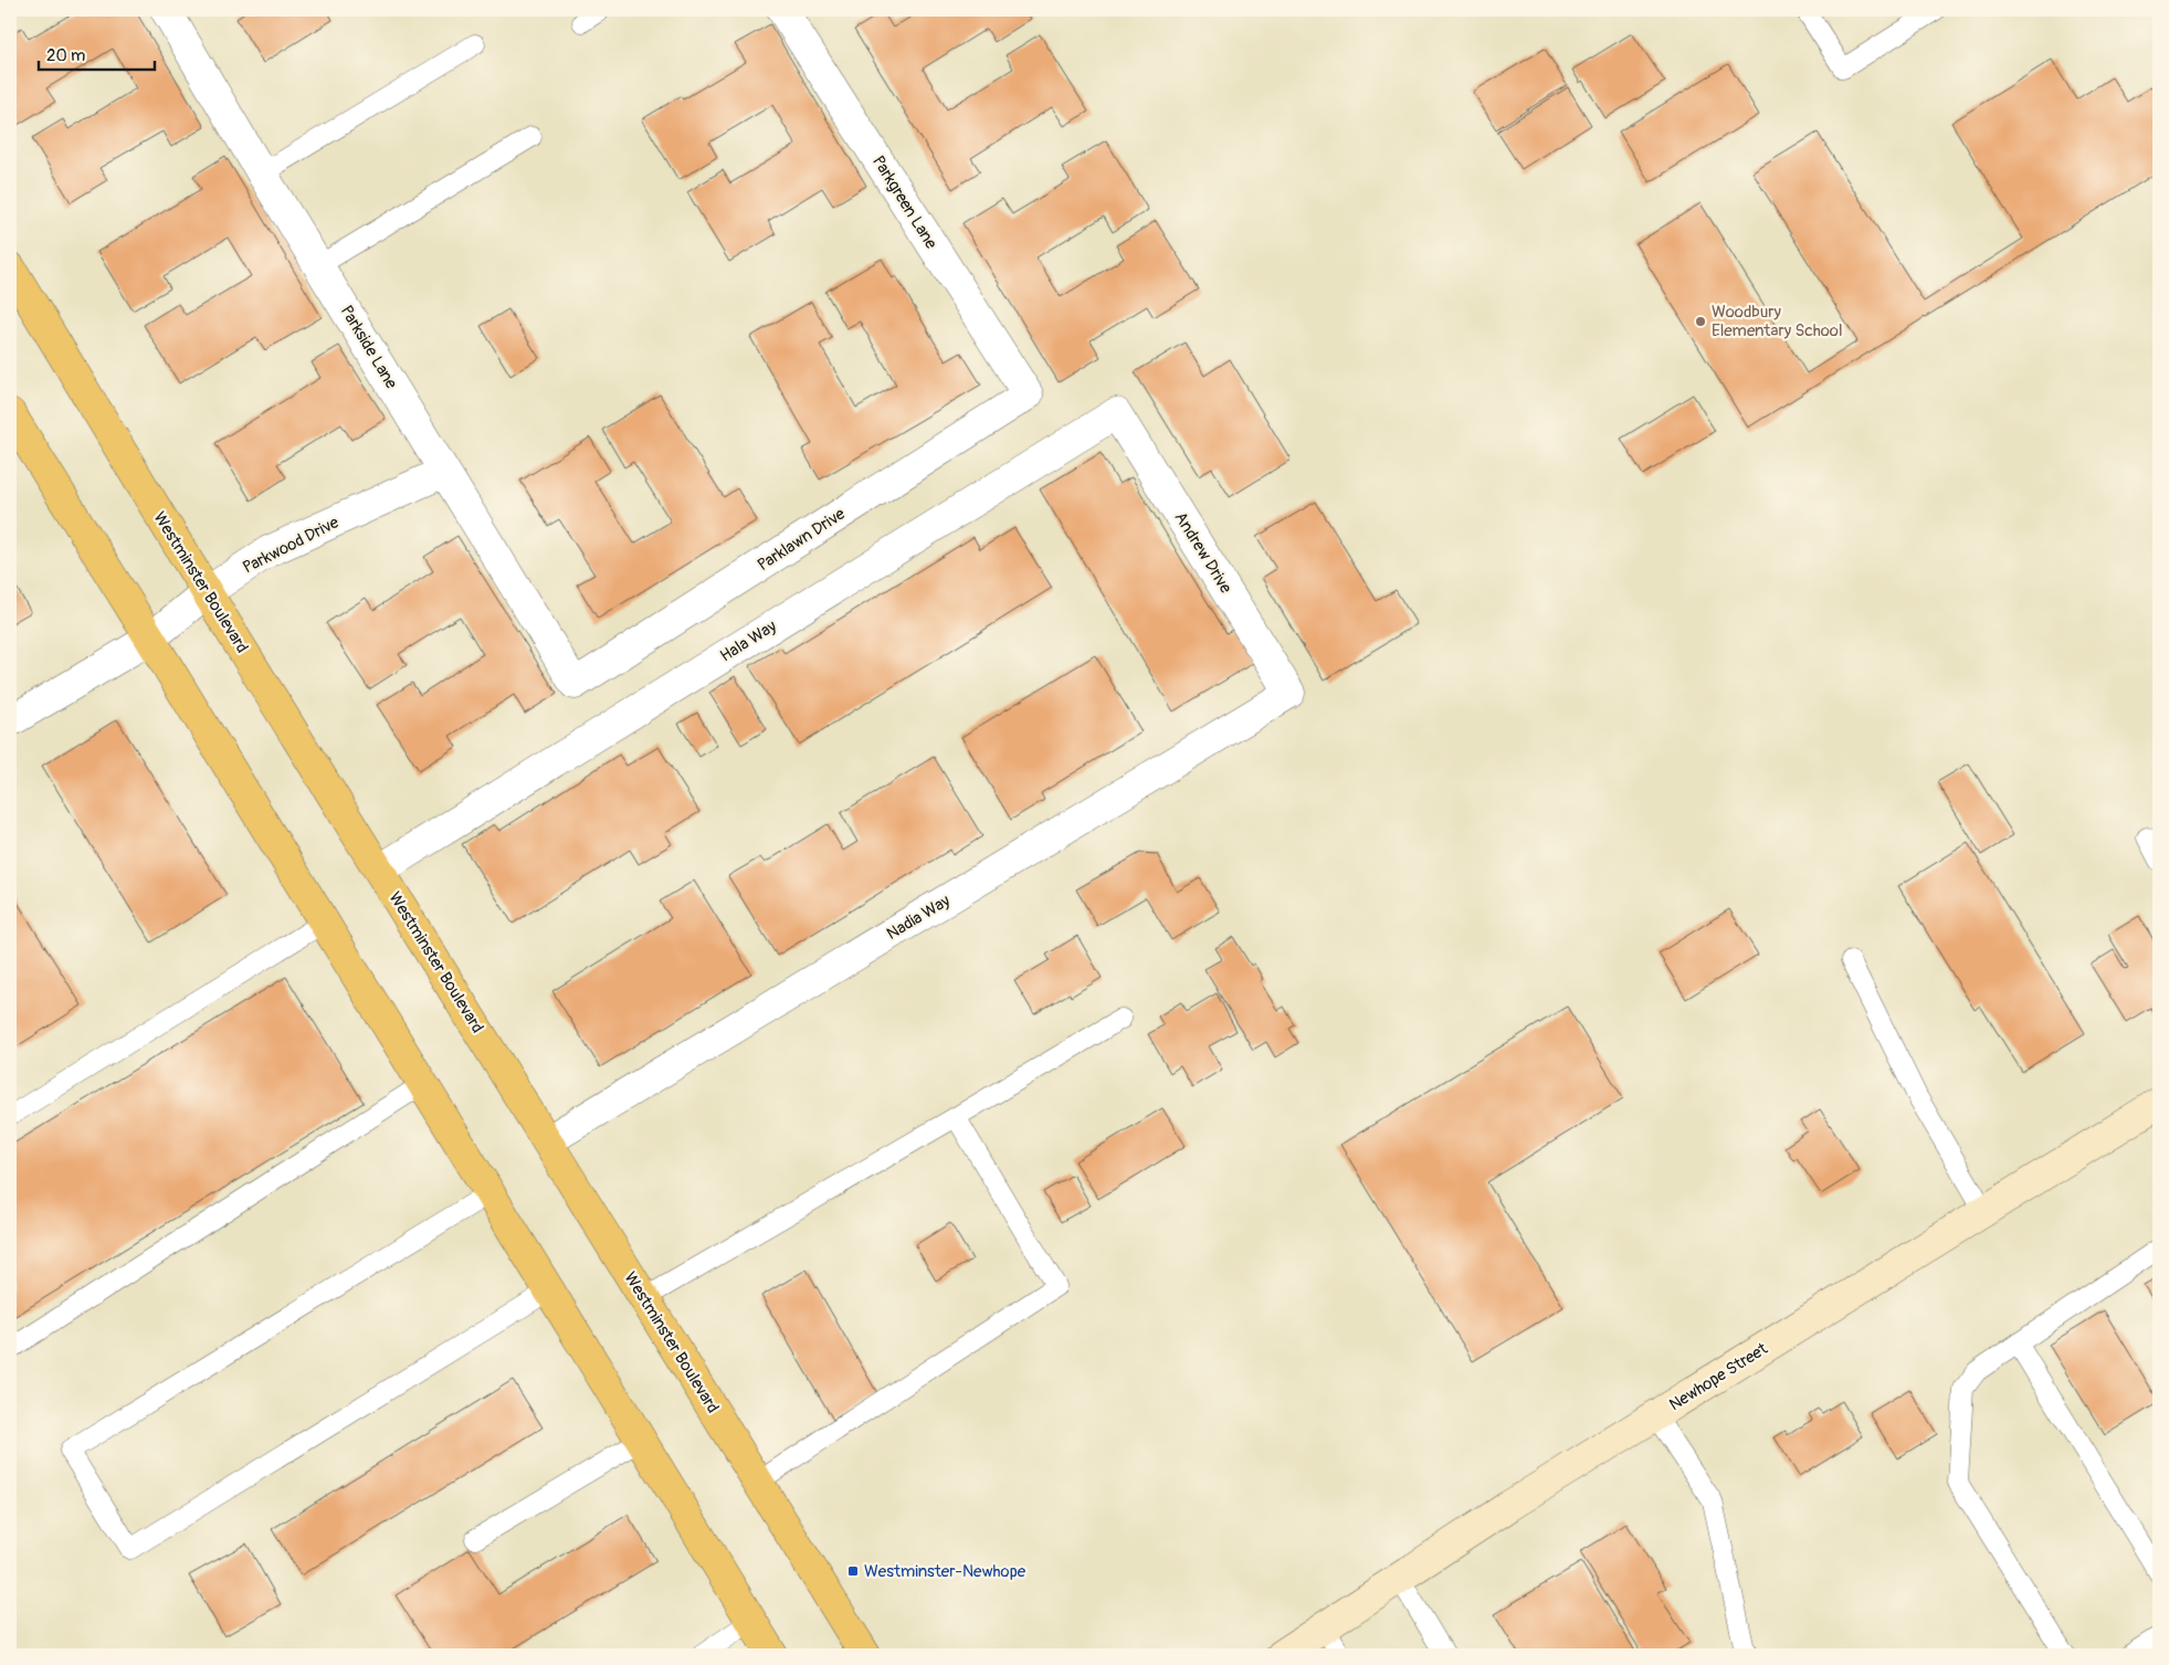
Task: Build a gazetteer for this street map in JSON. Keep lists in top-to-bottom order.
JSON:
{
  "streets": {
    "main road": ["Westminster Boulevard"],
    "street": [
      "Parkgreen Lane",
      "Parkside Lane",
      "Parklawn Drive",
      "Parkwood Drive",
      "Andrew Drive",
      "Hala Way",
      "Nadia Way",
      "Newhope Street"
    ]
  },
  "crossings": [
    ["Parkgreen Lane", "Parklawn Drive"],
    ["Parkside Lane", "Parklawn Drive"],
    ["Parkside Lane", "Parkwood Drive"],
    ["Parkwood Drive", "Westminster Boulevard"],
    ["Andrew Drive", "Hala Way"],
    ["Andrew Drive", "Nadia Way"],
    ["Westminster Boulevard", "Hala Way"],
    ["Westminster Boulevard", "Nadia Way"]
  ],
  "places": {
    "other": ["Woodbury Elementary School"],
    "transit": ["Westminster-Newhope"]
  },
  "scale_bar": "20 m"
}
